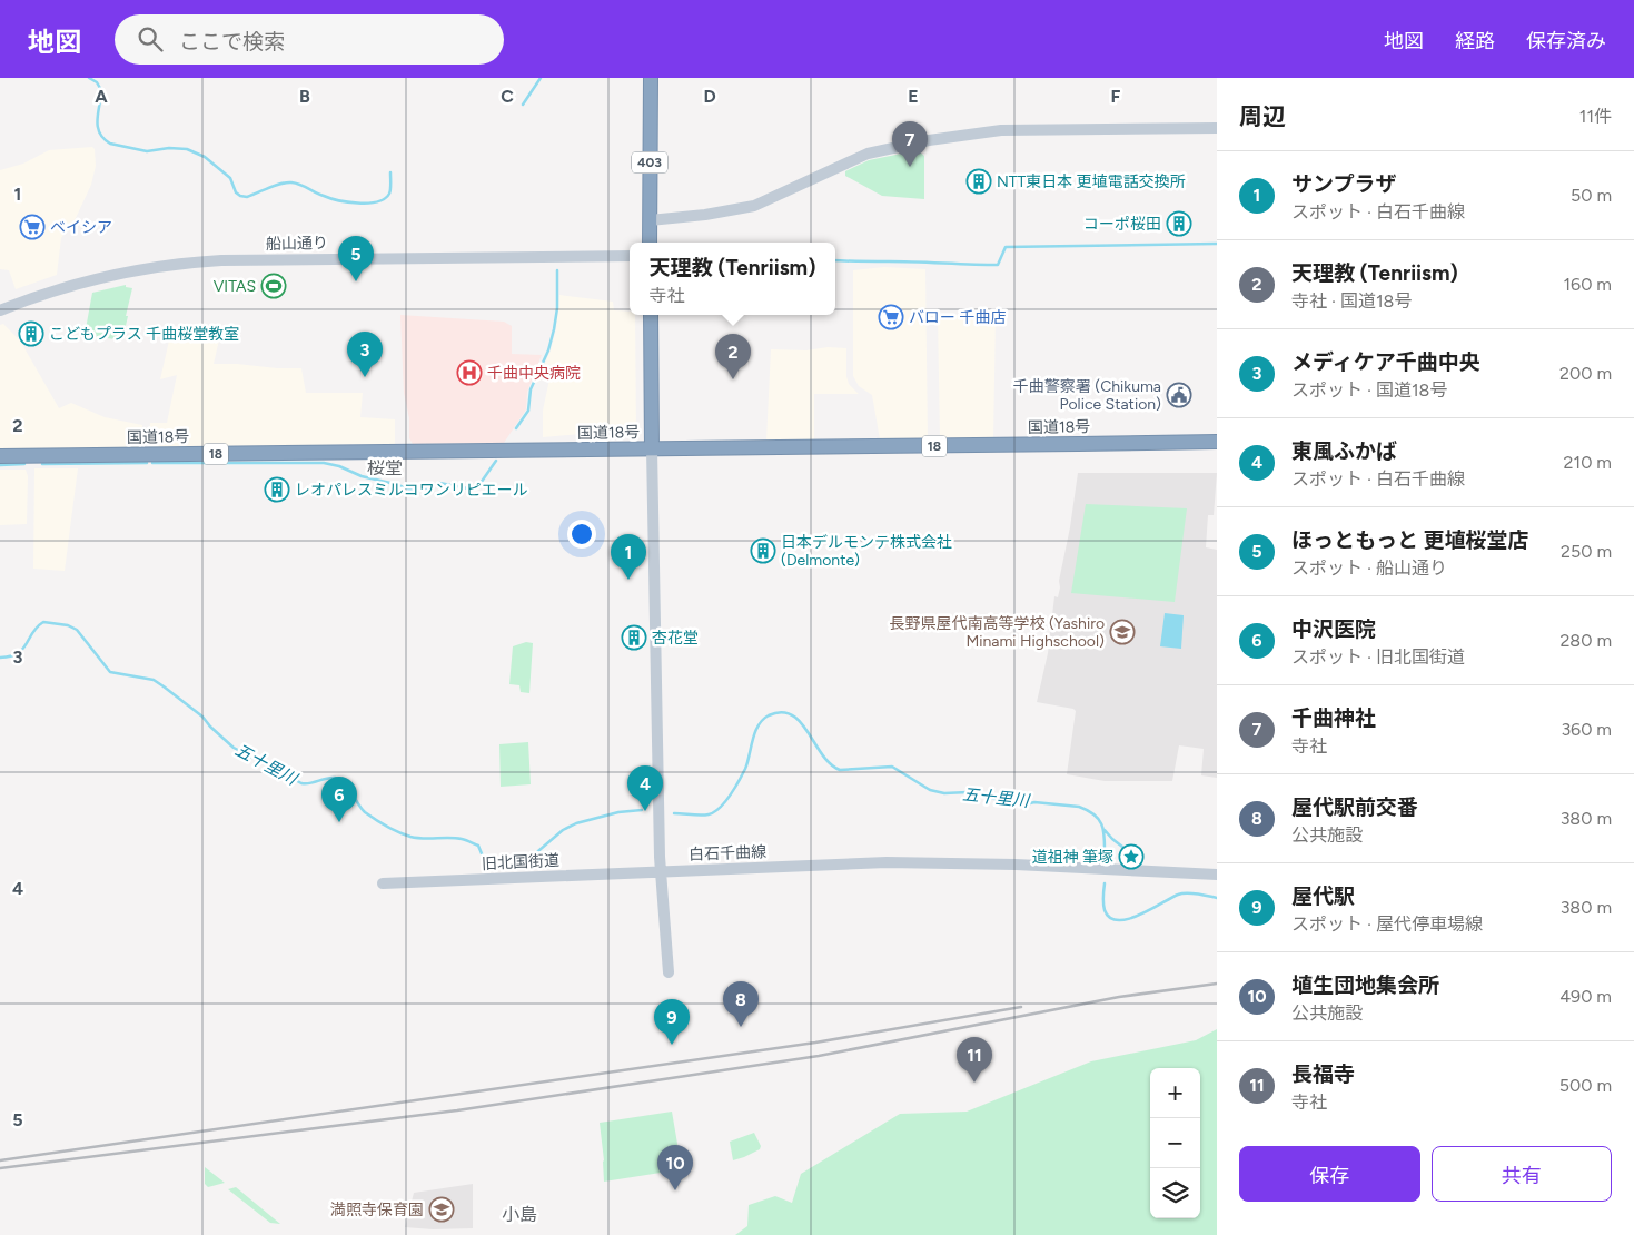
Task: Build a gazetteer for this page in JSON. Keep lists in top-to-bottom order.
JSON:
{
  "streets": {
    "highway": ["403", "国道18号", "18"],
    "street": ["船山通り", "白石千曲線", "旧北国街道"]
  },
  "crossings": [
    ["白石千曲線", "旧北国街道"]
  ],
  "districts": ["桜堂", "小島"],
  "water": ["五十里川"],
  "places": {
    "building": [
      "NTT東日本 更埴電話交換所",
      "コーポ桜田",
      "こどもプラス 千曲桜堂教室",
      "レオパレスミルコワンリピエール",
      "日本デルモンテ株式会社 (Delmonte)",
      "杏花堂"
    ],
    "supermarket": ["ベイシア", "バロー 千曲店"],
    "sports": ["VITAS"],
    "hospital": ["千曲中央病院"],
    "public building": ["千曲警察署 (Chikuma Police Station)"],
    "school or university": ["長野県屋代南高等学校 (Yashiro Minami Highschool)", "満照寺保育園"],
    "place": ["道祖神 筆塚"]
  },
  "page": {
    "header": "地図",
    "search": "ここで検索",
    "nav": ["地図", "経路", "保存済み"],
    "heading": ["周辺", "11件"],
    "pins": [
      "7",
      "5",
      "3",
      "2",
      "1",
      "4",
      "6",
      "8",
      "9",
      "11",
      "10"
    ],
    "list": [
      {
        "mark": "1",
        "name": "サンプラザ",
        "note": "スポット · 白石千曲線",
        "value": "50 m"
      },
      {
        "mark": "2",
        "name": "天理教 (Tenriism)",
        "note": "寺社 · 国道18号",
        "value": "160 m"
      },
      {
        "mark": "3",
        "name": "メディケア千曲中央",
        "note": "スポット · 国道18号",
        "value": "200 m"
      },
      {
        "mark": "4",
        "name": "東風ふかば",
        "note": "スポット · 白石千曲線",
        "value": "210 m"
      },
      {
        "mark": "5",
        "name": "ほっともっと 更埴桜堂店",
        "note": "スポット · 船山通り",
        "value": "250 m"
      },
      {
        "mark": "6",
        "name": "中沢医院",
        "note": "スポット · 旧北国街道",
        "value": "280 m"
      },
      {
        "mark": "7",
        "name": "千曲神社",
        "note": "寺社",
        "value": "360 m"
      },
      {
        "mark": "8",
        "name": "屋代駅前交番",
        "note": "公共施設",
        "value": "380 m"
      },
      {
        "mark": "9",
        "name": "屋代駅",
        "note": "スポット · 屋代停車場線",
        "value": "380 m"
      },
      {
        "mark": "10",
        "name": "埴生団地集会所",
        "note": "公共施設",
        "value": "490 m"
      },
      {
        "mark": "11",
        "name": "長福寺",
        "note": "寺社",
        "value": "500 m"
      }
    ],
    "popup": ["天理教 (Tenriism)", "寺社"],
    "map_buttons": ["+", "−"],
    "buttons": ["保存", "共有"]
  },
  "grid": {
    "columns": [
      "A",
      "B",
      "C",
      "D",
      "E",
      "F"
    ],
    "rows": [
      "1",
      "2",
      "3",
      "4",
      "5"
    ]
  }
}
